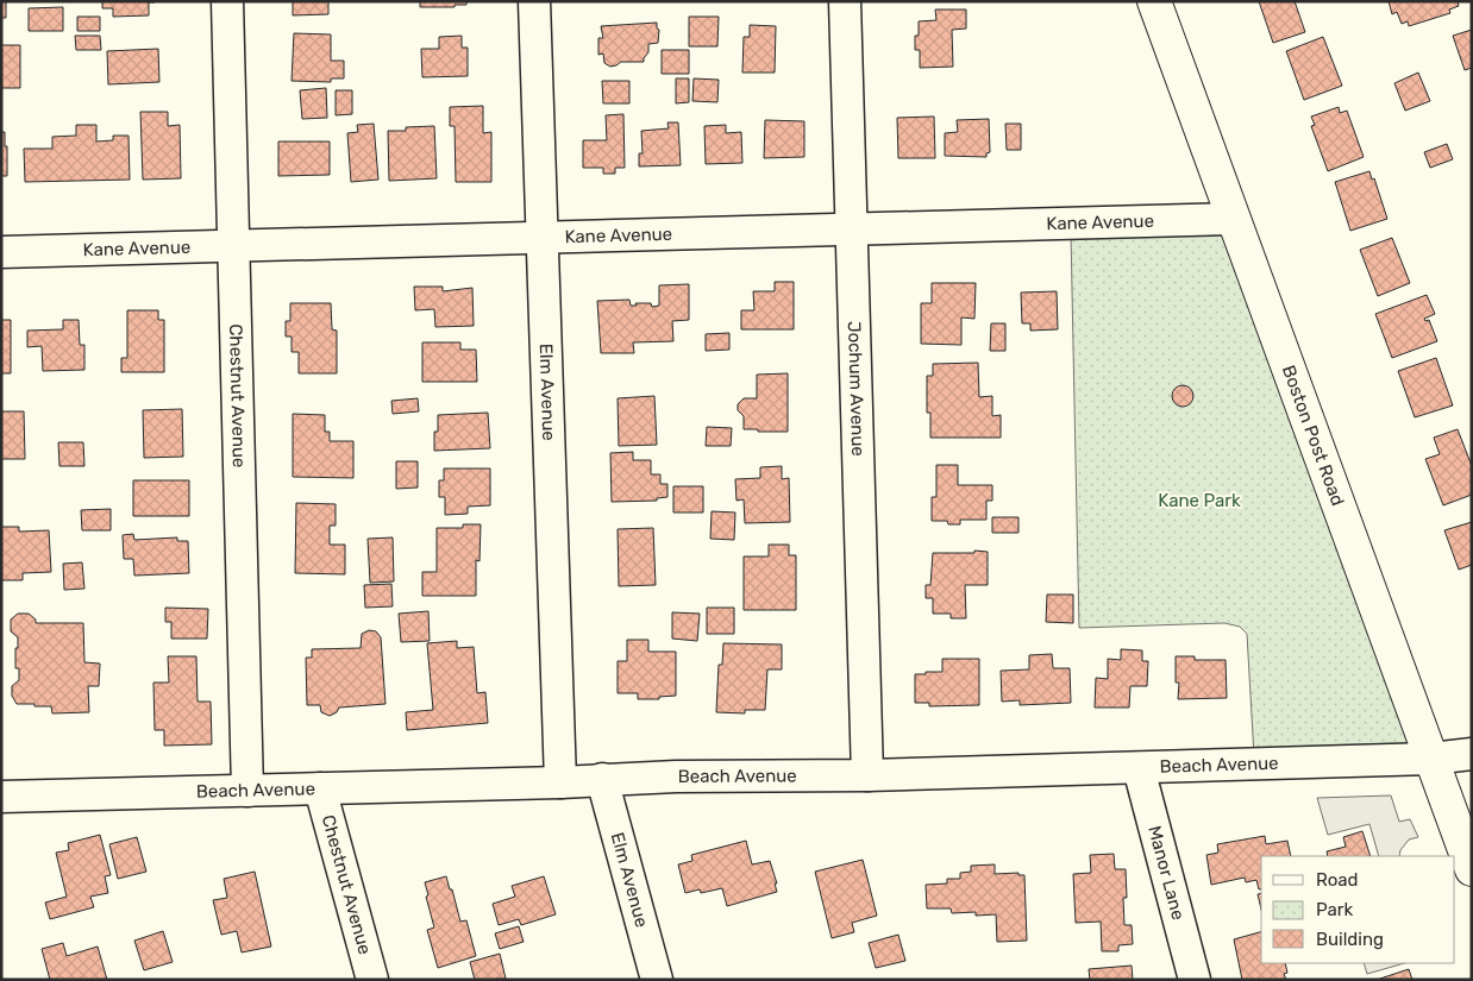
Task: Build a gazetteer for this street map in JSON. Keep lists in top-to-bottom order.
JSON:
{
  "streets": {
    "main road": ["Boston Post Road"],
    "street": [
      "Kane Avenue",
      "Jochum Avenue",
      "Elm Avenue",
      "Chestnut Avenue",
      "Beach Avenue",
      "Manor Lane"
    ]
  },
  "crossings": [
    ["Kane Avenue", "Jochum Avenue"],
    ["Kane Avenue", "Elm Avenue"],
    ["Kane Avenue", "Chestnut Avenue"],
    ["Kane Avenue", "Boston Post Road"],
    ["Jochum Avenue", "Beach Avenue"],
    ["Elm Avenue", "Beach Avenue"],
    ["Chestnut Avenue", "Beach Avenue"],
    ["Boston Post Road", "Beach Avenue"],
    ["Beach Avenue", "Manor Lane"]
  ],
  "parks": ["Kane Park"],
  "legend": ["Road", "Park", "Building"]
}
